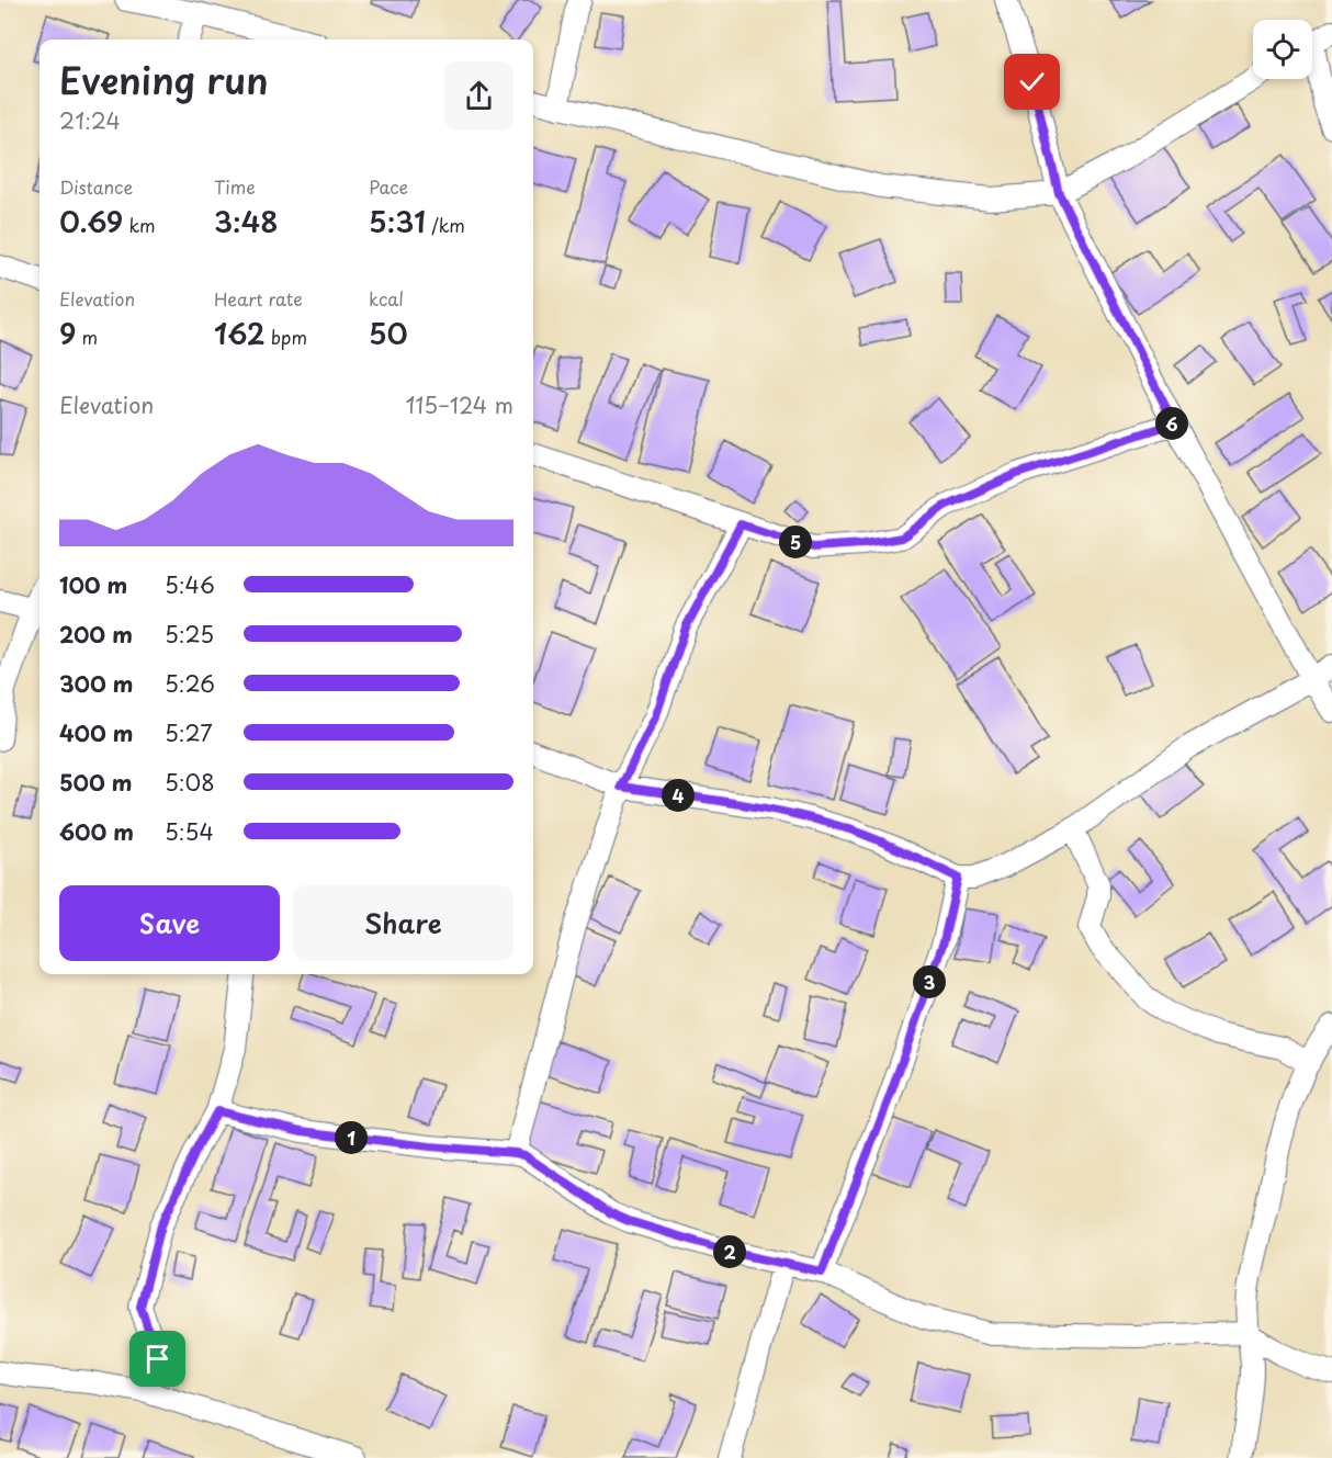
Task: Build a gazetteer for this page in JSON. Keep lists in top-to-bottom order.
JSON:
{
  "page": {
    "heading": ["Evening run", "21:24"],
    "stats": [
      ["Distance", "0.69 km"],
      ["Time", "3:48"],
      ["Pace", "5:31 /km"],
      ["Elevation", "9 m"],
      ["Heart rate", "162 bpm"],
      ["kcal", "50"]
    ],
    "chart": ["Elevation", "115–124 m"],
    "pins": [
      "6",
      "5",
      "4",
      "3",
      "1",
      "2"
    ],
    "list": [
      {
        "name": "100 m",
        "note": "5:46"
      },
      {
        "name": "200 m",
        "note": "5:25"
      },
      {
        "name": "300 m",
        "note": "5:26"
      },
      {
        "name": "400 m",
        "note": "5:27"
      },
      {
        "name": "500 m",
        "note": "5:08"
      },
      {
        "name": "600 m",
        "note": "5:54"
      }
    ],
    "buttons": ["Save", "Share"]
  }
}
